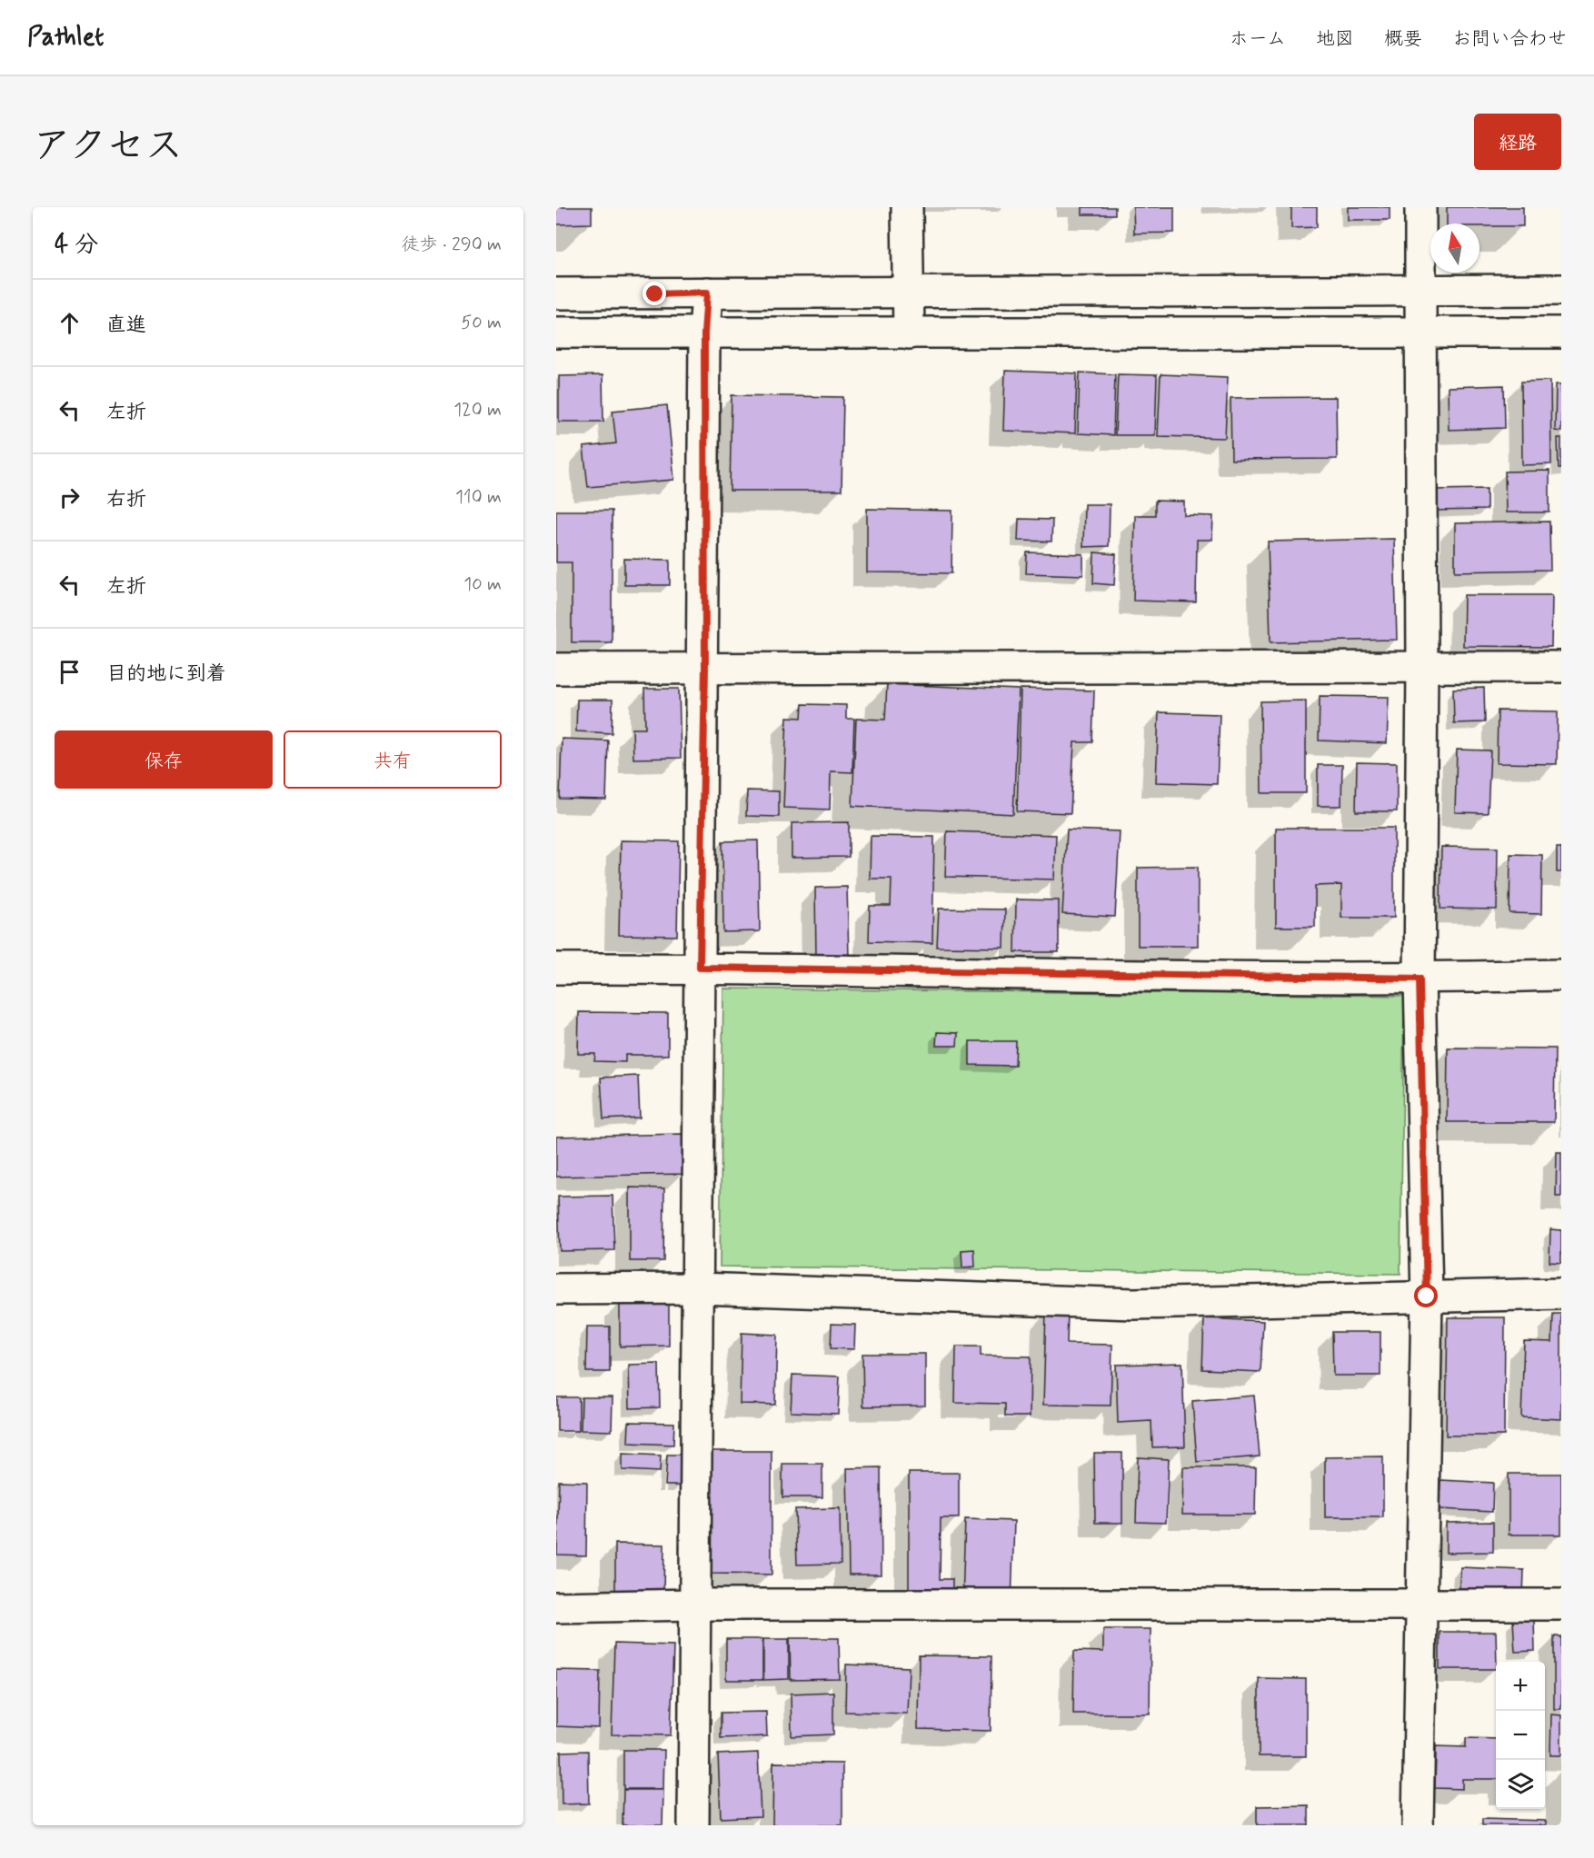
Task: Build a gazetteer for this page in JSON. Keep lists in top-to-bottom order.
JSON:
{
  "north": "top",
  "page": {
    "header": "Pathlet",
    "nav": [
      "ホーム",
      "地図",
      "概要",
      "お問い合わせ"
    ],
    "title": "アクセス",
    "buttons": [
      "経路",
      ["保存", "共有"]
    ],
    "heading": ["4 分", "徒歩 · 290 m"],
    "list": [
      ["直進", "50 m"],
      ["左折", "120 m"],
      ["右折", "110 m"],
      ["左折", "10 m"],
      "目的地に到着"
    ],
    "map_buttons": ["+", "−"]
  }
}
